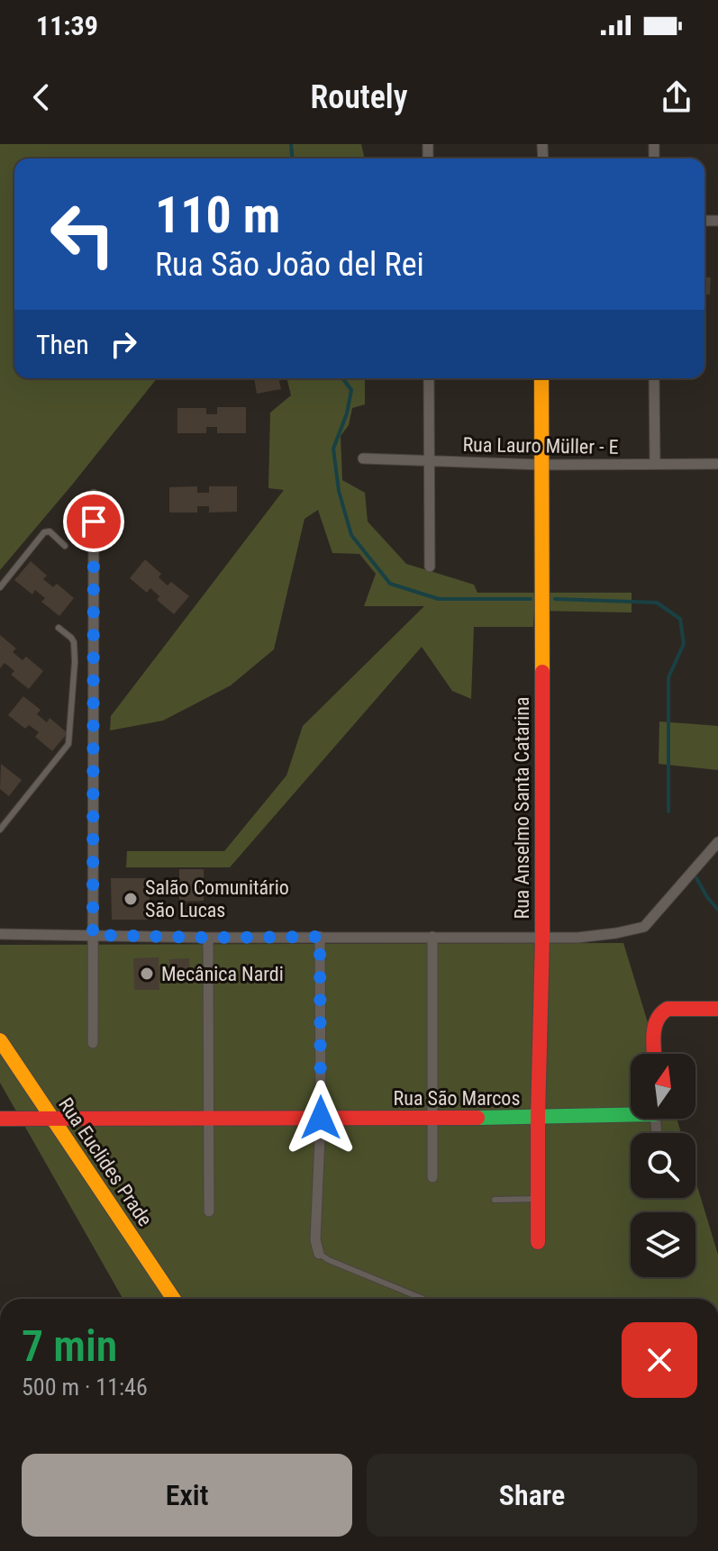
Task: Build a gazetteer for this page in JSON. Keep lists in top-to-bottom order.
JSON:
{
  "streets": {
    "street": [
      "Rua Lauro Müller - E",
      "Rua Anselmo Santa Catarina",
      "Rua São Marcos",
      "Rua Euclides Prade"
    ]
  },
  "crossings": [
    ["Rua Lauro Müller - E", "Rua Anselmo Santa Catarina"],
    ["Rua Anselmo Santa Catarina", "Rua São Marcos"],
    ["Rua São Marcos", "Rua Euclides Prade"]
  ],
  "places": ["Salão Comunitário São Lucas", "Mecânica Nardi"],
  "north": "top",
  "page": {
    "status": "11:39",
    "header": "Routely",
    "turn": ["110 m", "Rua São João del Rei"],
    "then": "Then",
    "heading": ["7 min", "500 m · 11:46"],
    "buttons": ["Exit", "Share"]
  }
}
